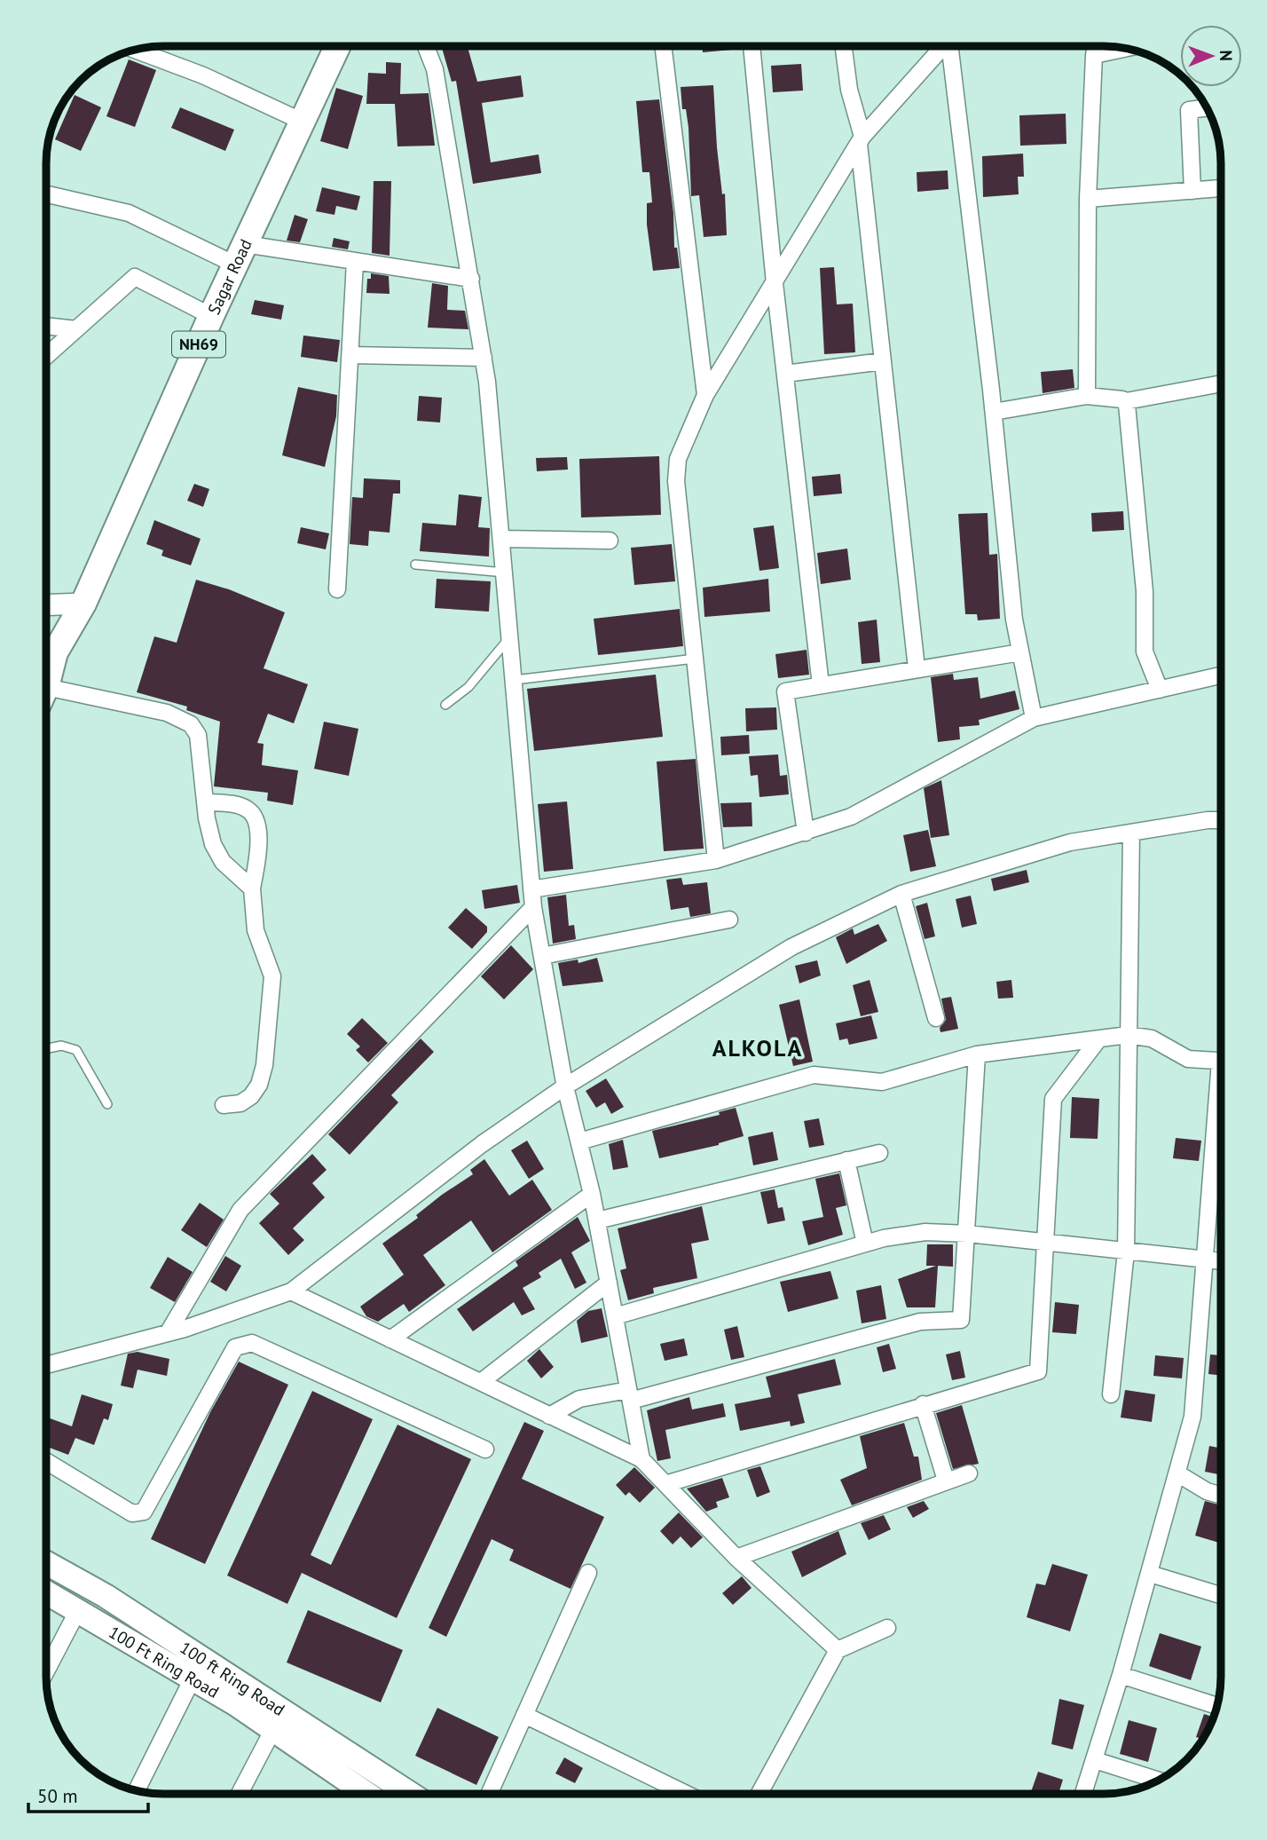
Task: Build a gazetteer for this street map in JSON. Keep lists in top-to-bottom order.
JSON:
{
  "streets": {
    "highway": ["Sagar Road", "NH69"],
    "main road": ["100 Ft Ring Road", "100 ft Ring Road"]
  },
  "districts": ["ALKOLA"],
  "scale_bar": "50 m",
  "north": "right"
}
